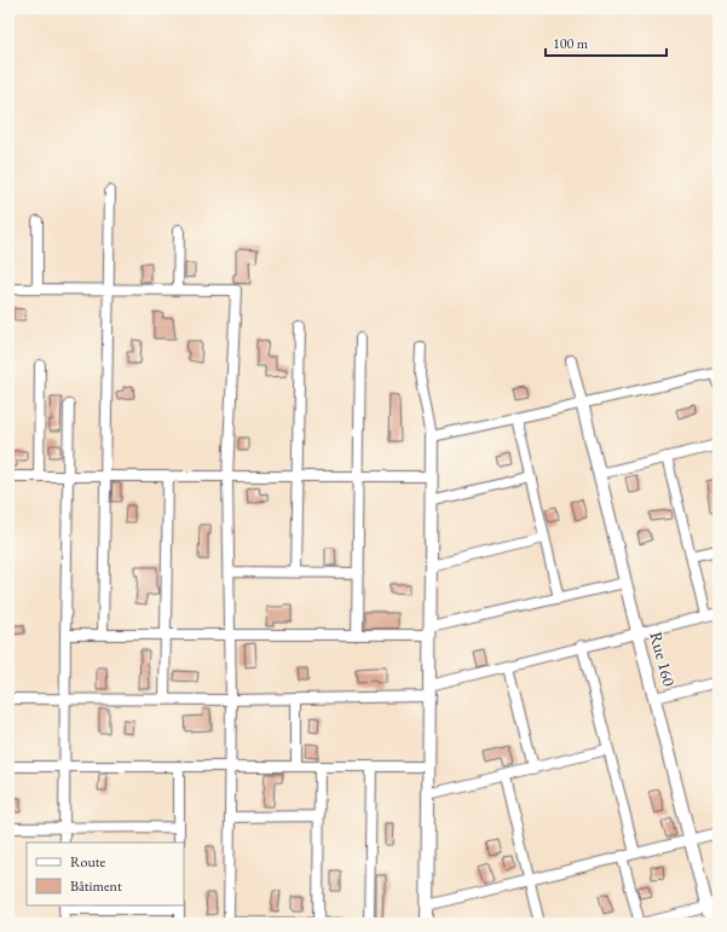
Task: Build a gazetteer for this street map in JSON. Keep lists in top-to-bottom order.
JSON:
{
  "streets": {
    "street": ["Rue 160"]
  },
  "legend": ["Route", "Bâtiment"],
  "scale_bar": "100 m"
}
